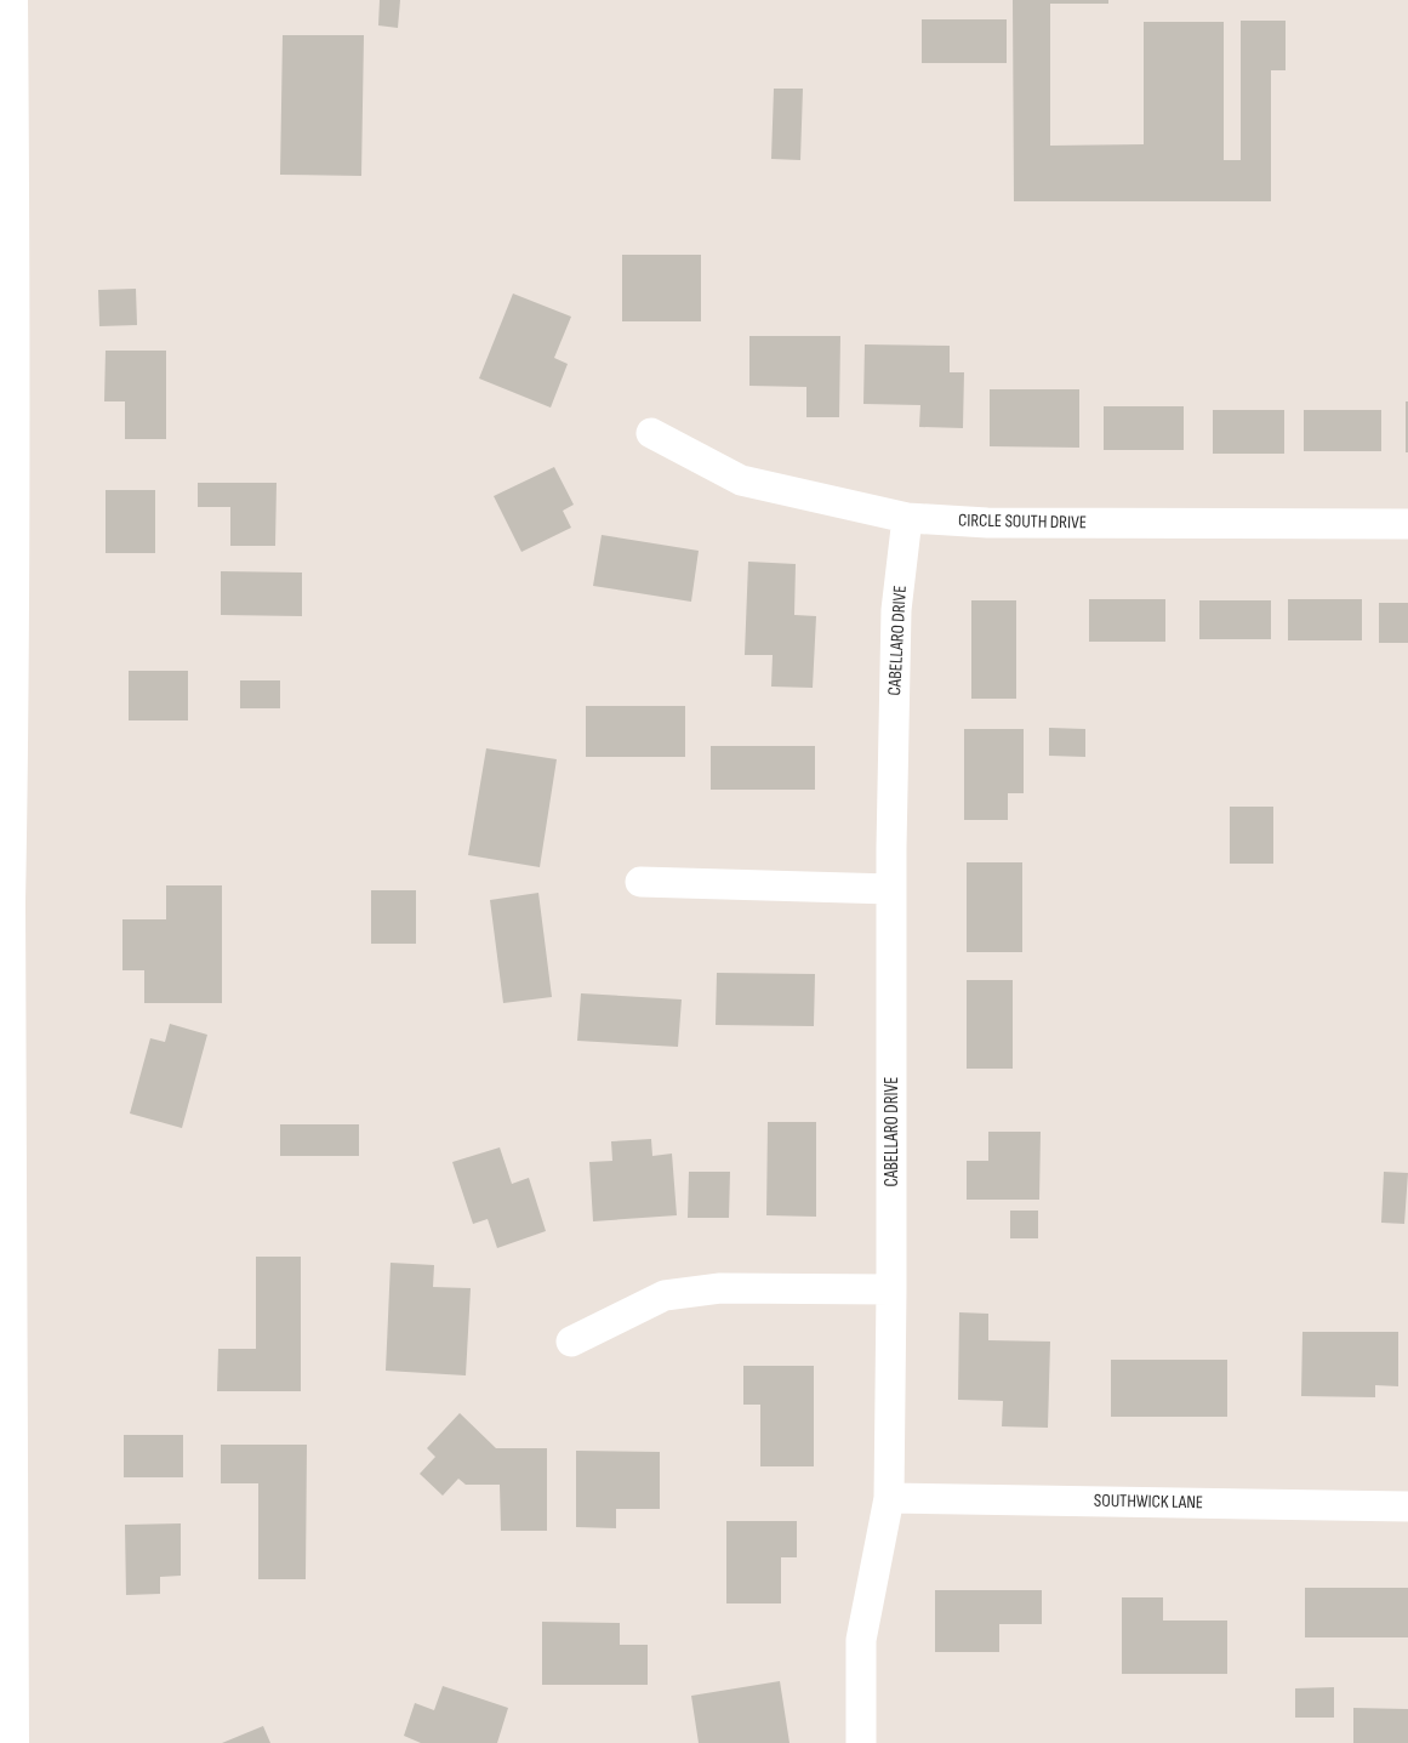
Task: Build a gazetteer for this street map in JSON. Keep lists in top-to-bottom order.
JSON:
{
  "streets": {
    "street": ["CIRCLE SOUTH DRIVE", "CABELLARO DRIVE", "SOUTHWICK LANE"]
  },
  "crossings": [
    ["CIRCLE SOUTH DRIVE", "CABELLARO DRIVE"],
    ["CABELLARO DRIVE", "SOUTHWICK LANE"]
  ]
}
